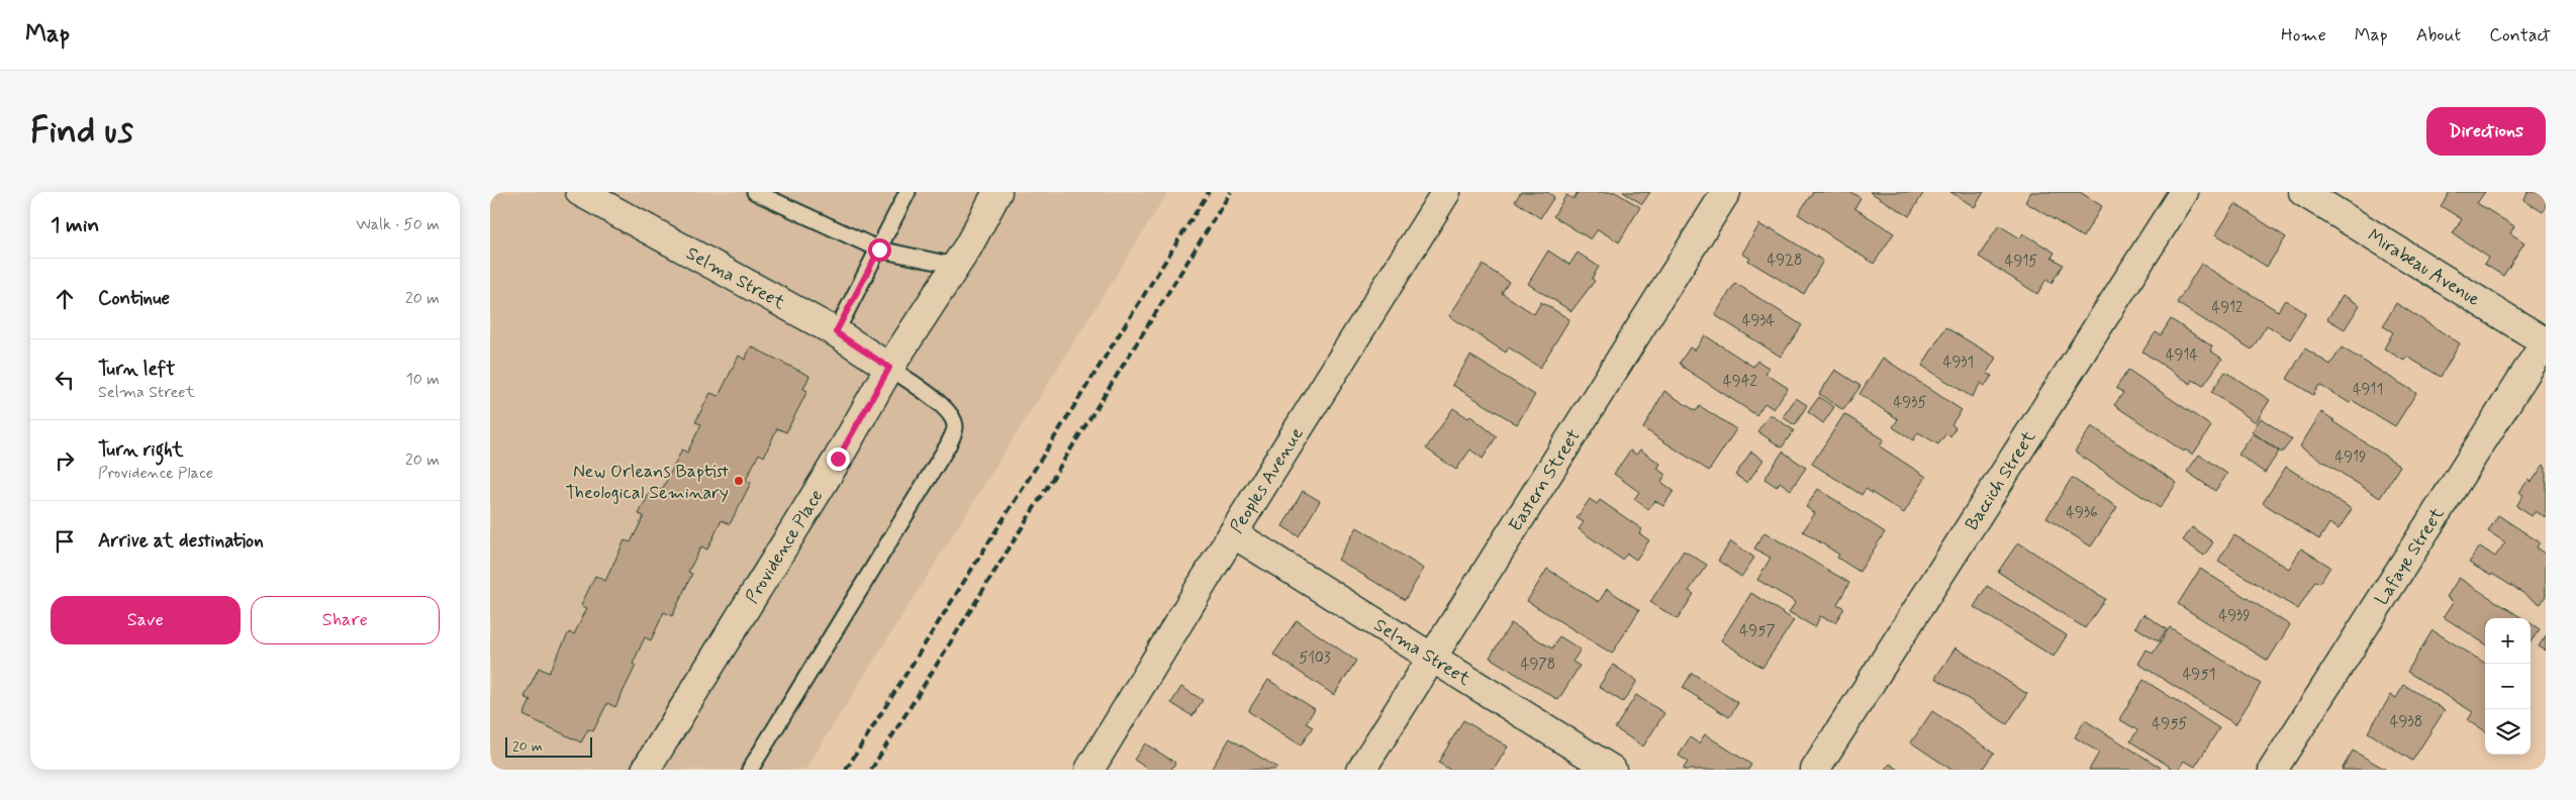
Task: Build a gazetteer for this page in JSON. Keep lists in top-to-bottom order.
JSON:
{
  "streets": {
    "street": [
      "Mirabeau Avenue",
      "Selma Street",
      "Peoples Avenue",
      "Eastern Street",
      "Baccich Street",
      "Providence Place",
      "Lafaye Street"
    ]
  },
  "crossings": [
    ["Mirabeau Avenue", "Lafaye Street"],
    ["Selma Street", "Peoples Avenue"],
    ["Selma Street", "Eastern Street"],
    ["Selma Street", "Providence Place"]
  ],
  "places": ["New Orleans Baptist Theological Seminary"],
  "house_numbers": [
    "4928",
    "4915",
    "4912",
    "4934",
    "4914",
    "4931",
    "4942",
    "4911",
    "4935",
    "4919",
    "4936",
    "4939",
    "4957",
    "5103",
    "4978",
    "4951",
    "4938",
    "4955"
  ],
  "scale_bar": "20 m",
  "page": {
    "header": "Map",
    "nav": [
      "Home",
      "Map",
      "About",
      "Contact"
    ],
    "buttons": [
      "Directions",
      ["Save", "Share"]
    ],
    "title": "Find us",
    "heading": ["1 min", "Walk · 50 m"],
    "list": [
      ["Continue", "20 m"],
      ["Turn left", "Selma Street", "10 m"],
      ["Turn right", "Providence Place", "20 m"],
      "Arrive at destination"
    ],
    "map_buttons": ["+", "−"],
    "scale": "20 m"
  }
}
